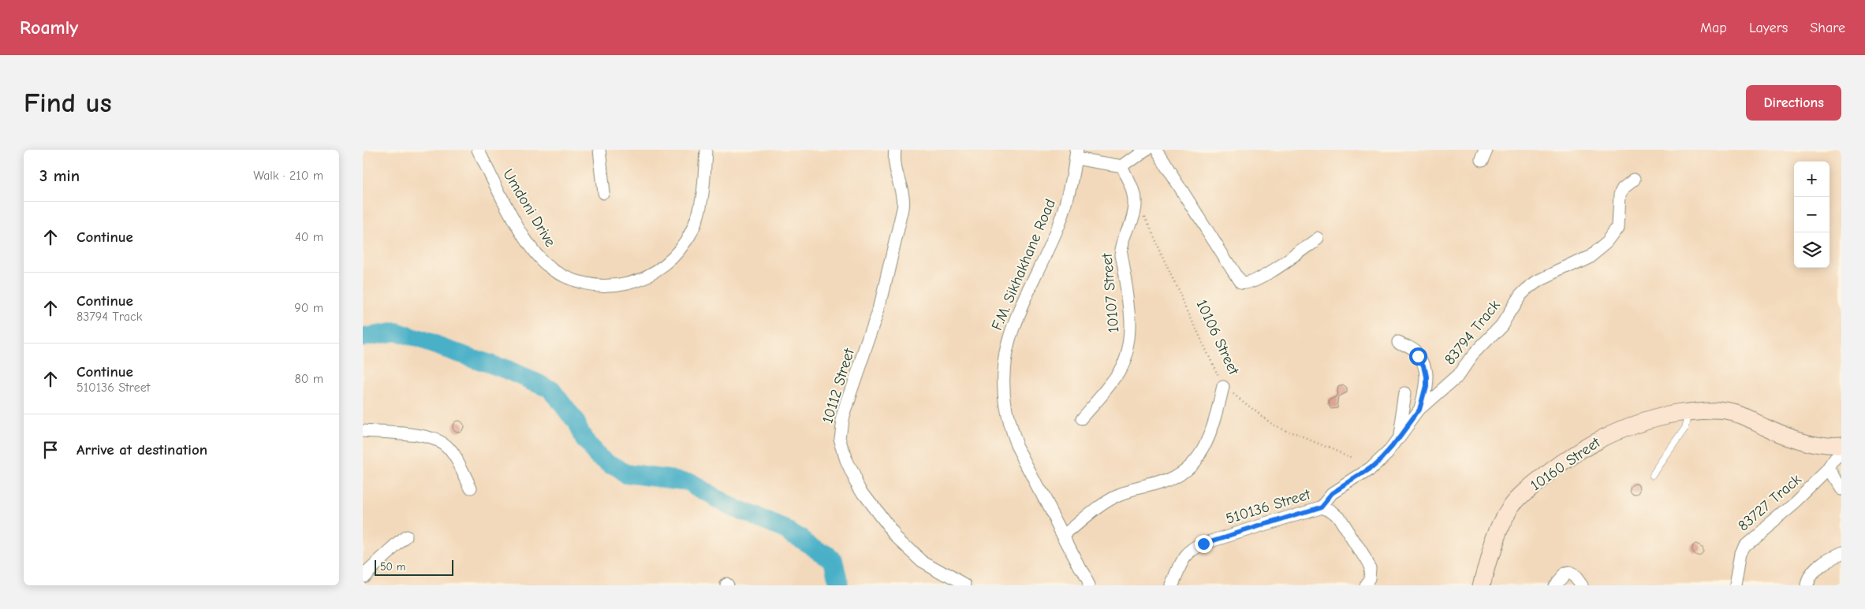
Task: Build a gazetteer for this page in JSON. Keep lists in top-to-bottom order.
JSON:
{
  "streets": {
    "street": [
      "Umdoni Drive",
      "F.M. Sikhakhane Road",
      "10107 Street",
      "83794 Track",
      "10112 Street",
      "10160 Street",
      "83727 Track",
      "510136 Street"
    ],
    "path": ["10106 Street"]
  },
  "crossings": [
    ["10107 Street", "10106 Street"],
    ["83794 Track", "510136 Street"],
    ["10160 Street", "83727 Track"]
  ],
  "scale_bar": "50 m",
  "page": {
    "header": "Roamly",
    "nav": ["Map", "Layers", "Share"],
    "buttons": "Directions",
    "title": "Find us",
    "heading": ["3 min", "Walk · 210 m"],
    "map_buttons": ["+", "−"],
    "list": [
      ["Continue", "40 m"],
      ["Continue", "83794 Track", "90 m"],
      ["Continue", "510136 Street", "80 m"],
      "Arrive at destination"
    ],
    "scale": "50 m"
  }
}
